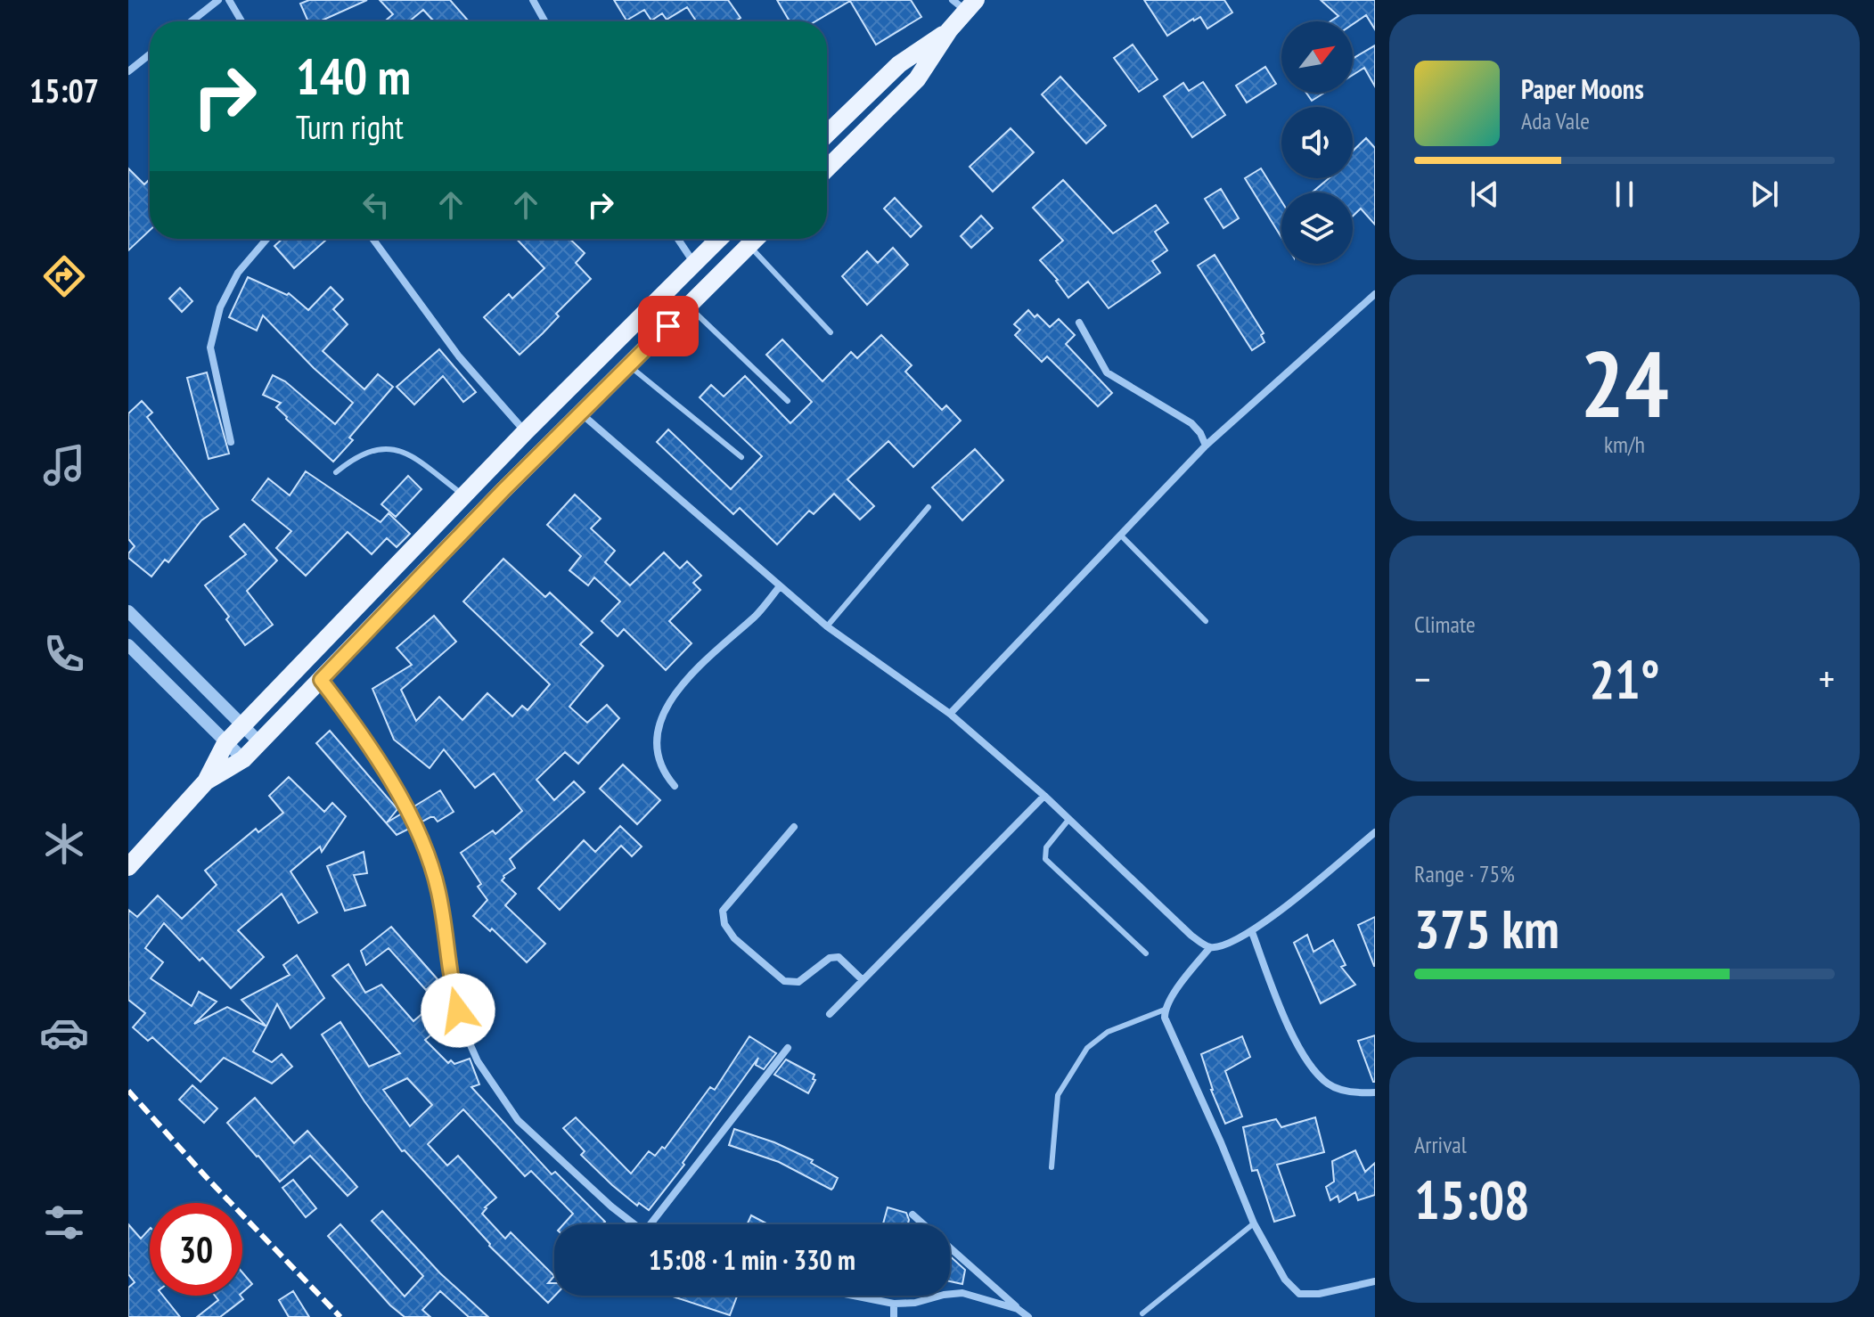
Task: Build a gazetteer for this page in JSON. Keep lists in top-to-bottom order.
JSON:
{
  "north": "top right",
  "page": {
    "tabs": "15:07",
    "turn": ["140 m", "Turn right"],
    "song": ["Paper Moons", "Ada Vale"],
    "tile": [
      ["24", "km/h"],
      "Climate",
      ["Range · 75%", "375 km"],
      ["Arrival", "15:08"]
    ],
    "heat": ["−", "21°", "+"],
    "limit": "30",
    "trip": "15:08 · 1 min · 330 m"
  }
}
